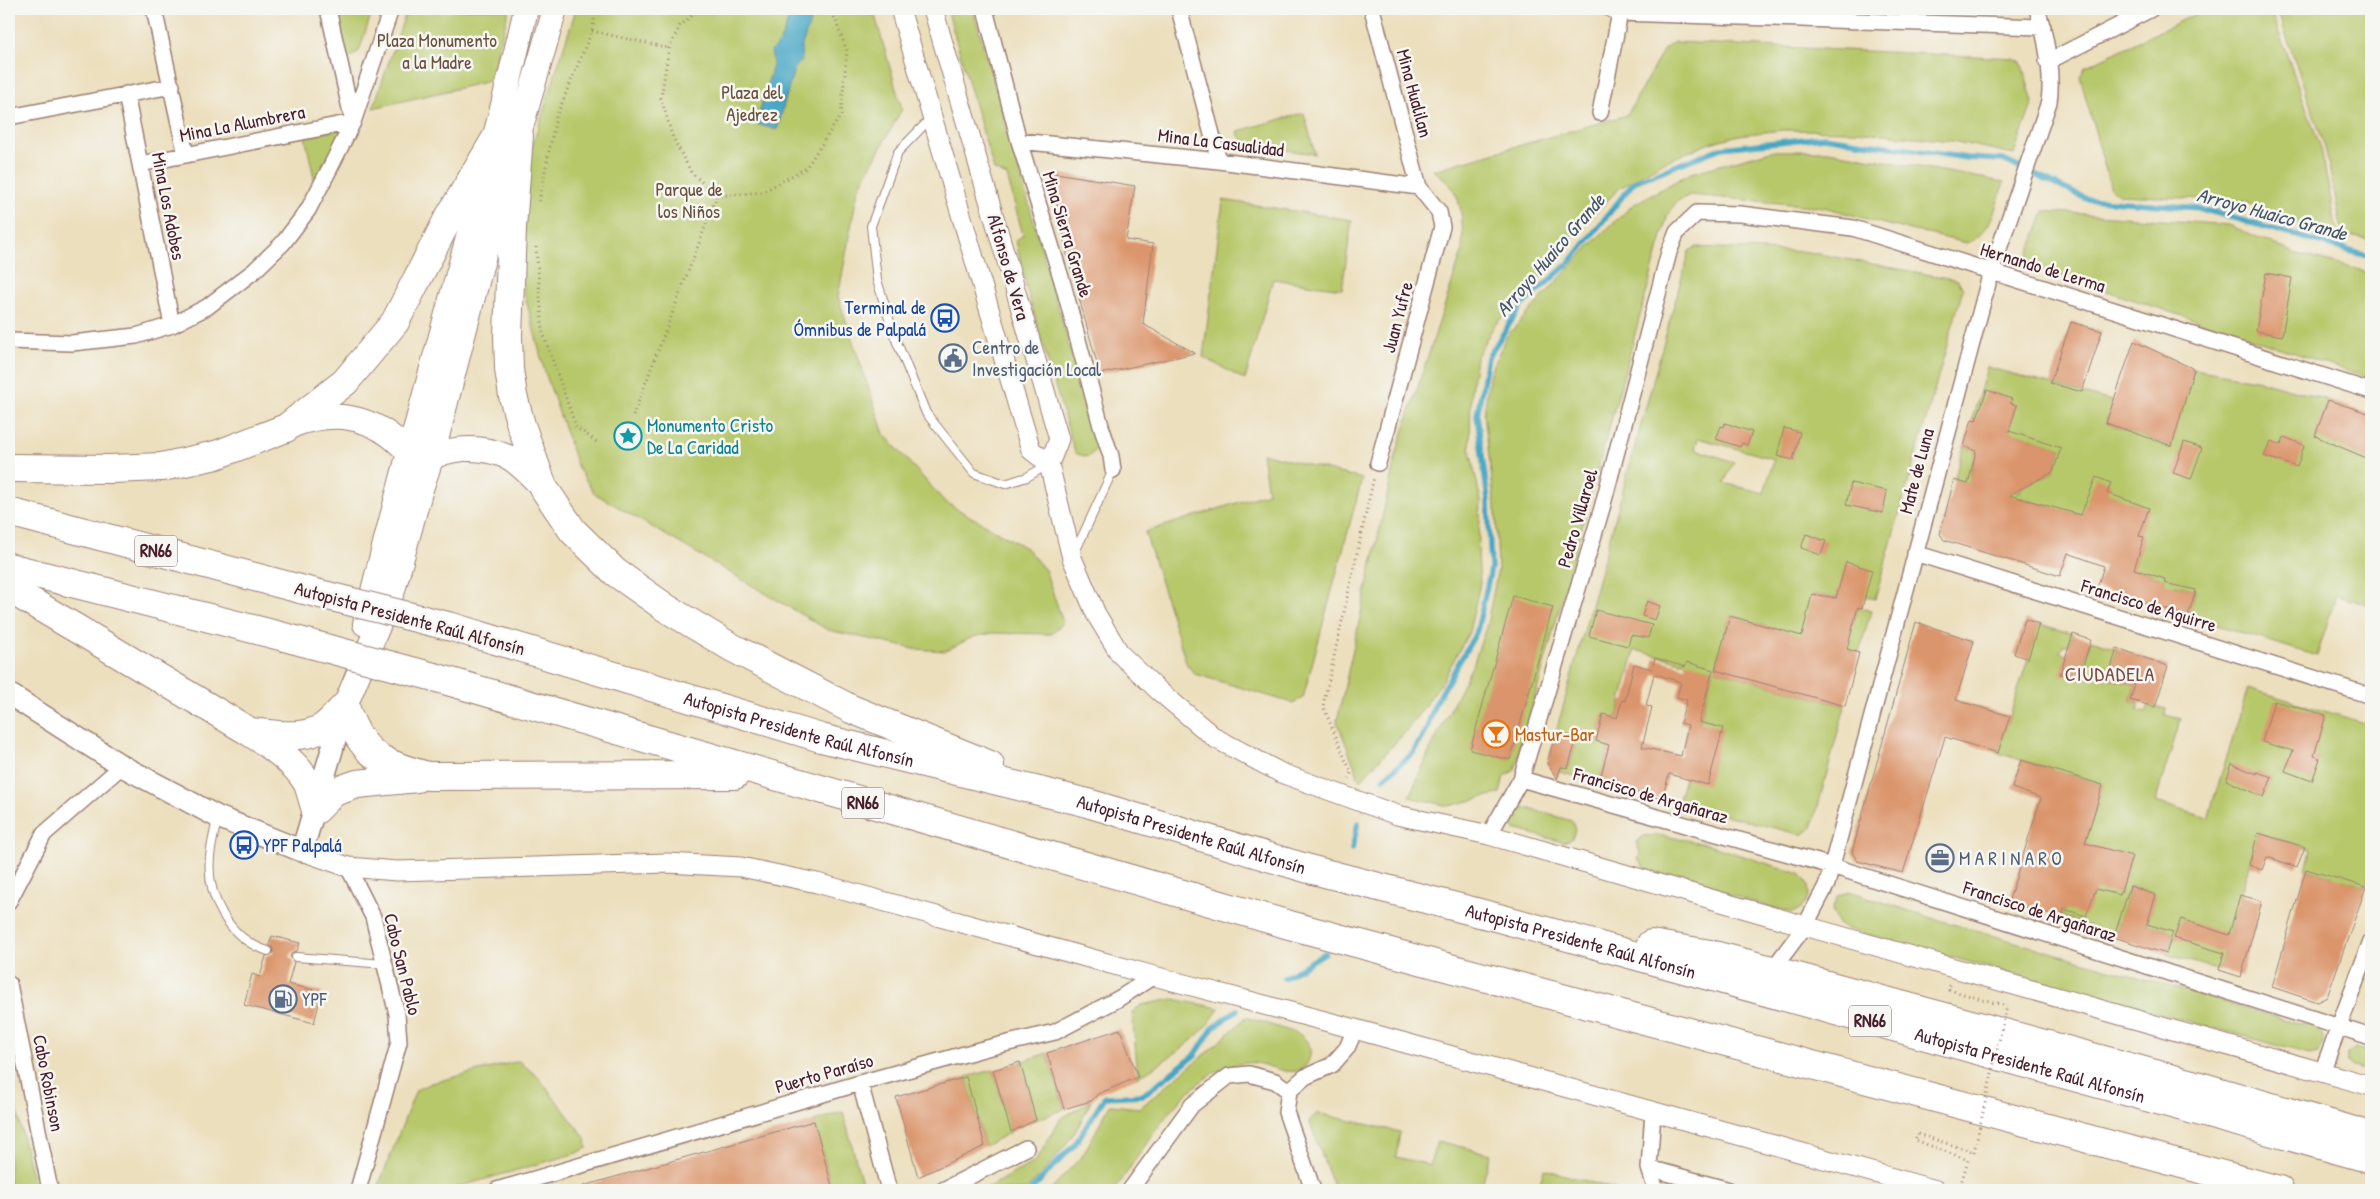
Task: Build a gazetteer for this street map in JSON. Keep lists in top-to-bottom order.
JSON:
{
  "streets": {
    "highway": ["RN66", "Autopista Presidente Raúl Alfonsín"],
    "street": [
      "Mina Hualilan",
      "Mina La Alumbrera",
      "Mina La Casualidad",
      "Mina Los Adobes",
      "Mina Sierra Grande",
      "Alfonso de Vera",
      "Hernando de Lerma",
      "Juan Yufre",
      "Mate de Luna",
      "Pedro Villaroel",
      "Francisco de Aguirre",
      "Francisco de Argañaraz",
      "Cabo San Pablo",
      "Puerto Paraíso",
      "Cabo Robinson"
    ]
  },
  "crossings": [
    ["Mina Hualilan", "Mina La Casualidad"],
    ["Mina Hualilan", "Juan Yufre"],
    ["Mina La Alumbrera", "Mina Los Adobes"],
    ["Mina La Casualidad", "Mina Sierra Grande"],
    ["Mina La Casualidad", "Juan Yufre"],
    ["Hernando de Lerma", "Mate de Luna"],
    ["Hernando de Lerma", "Pedro Villaroel"],
    ["Mate de Luna", "Francisco de Aguirre"],
    ["Mate de Luna", "Francisco de Argañaraz"],
    ["Pedro Villaroel", "Francisco de Argañaraz"]
  ],
  "districts": ["CIUDADELA"],
  "water": ["Arroyo Huaico Grande"],
  "parks": ["Plaza Monumento a la Madre", "Plaza del Ajedrez", "Parque de los Niños"],
  "places": {
    "bus stop": ["Terminal de Ómnibus de Palpalá", "YPF Palpalá"],
    "public building": ["Centro de Investigación Local"],
    "place": ["Monumento Cristo De La Caridad"],
    "bar": ["Mastur-Bar"],
    "office": ["M A R I N A R O"],
    "fuel station": ["YPF"]
  }
}
